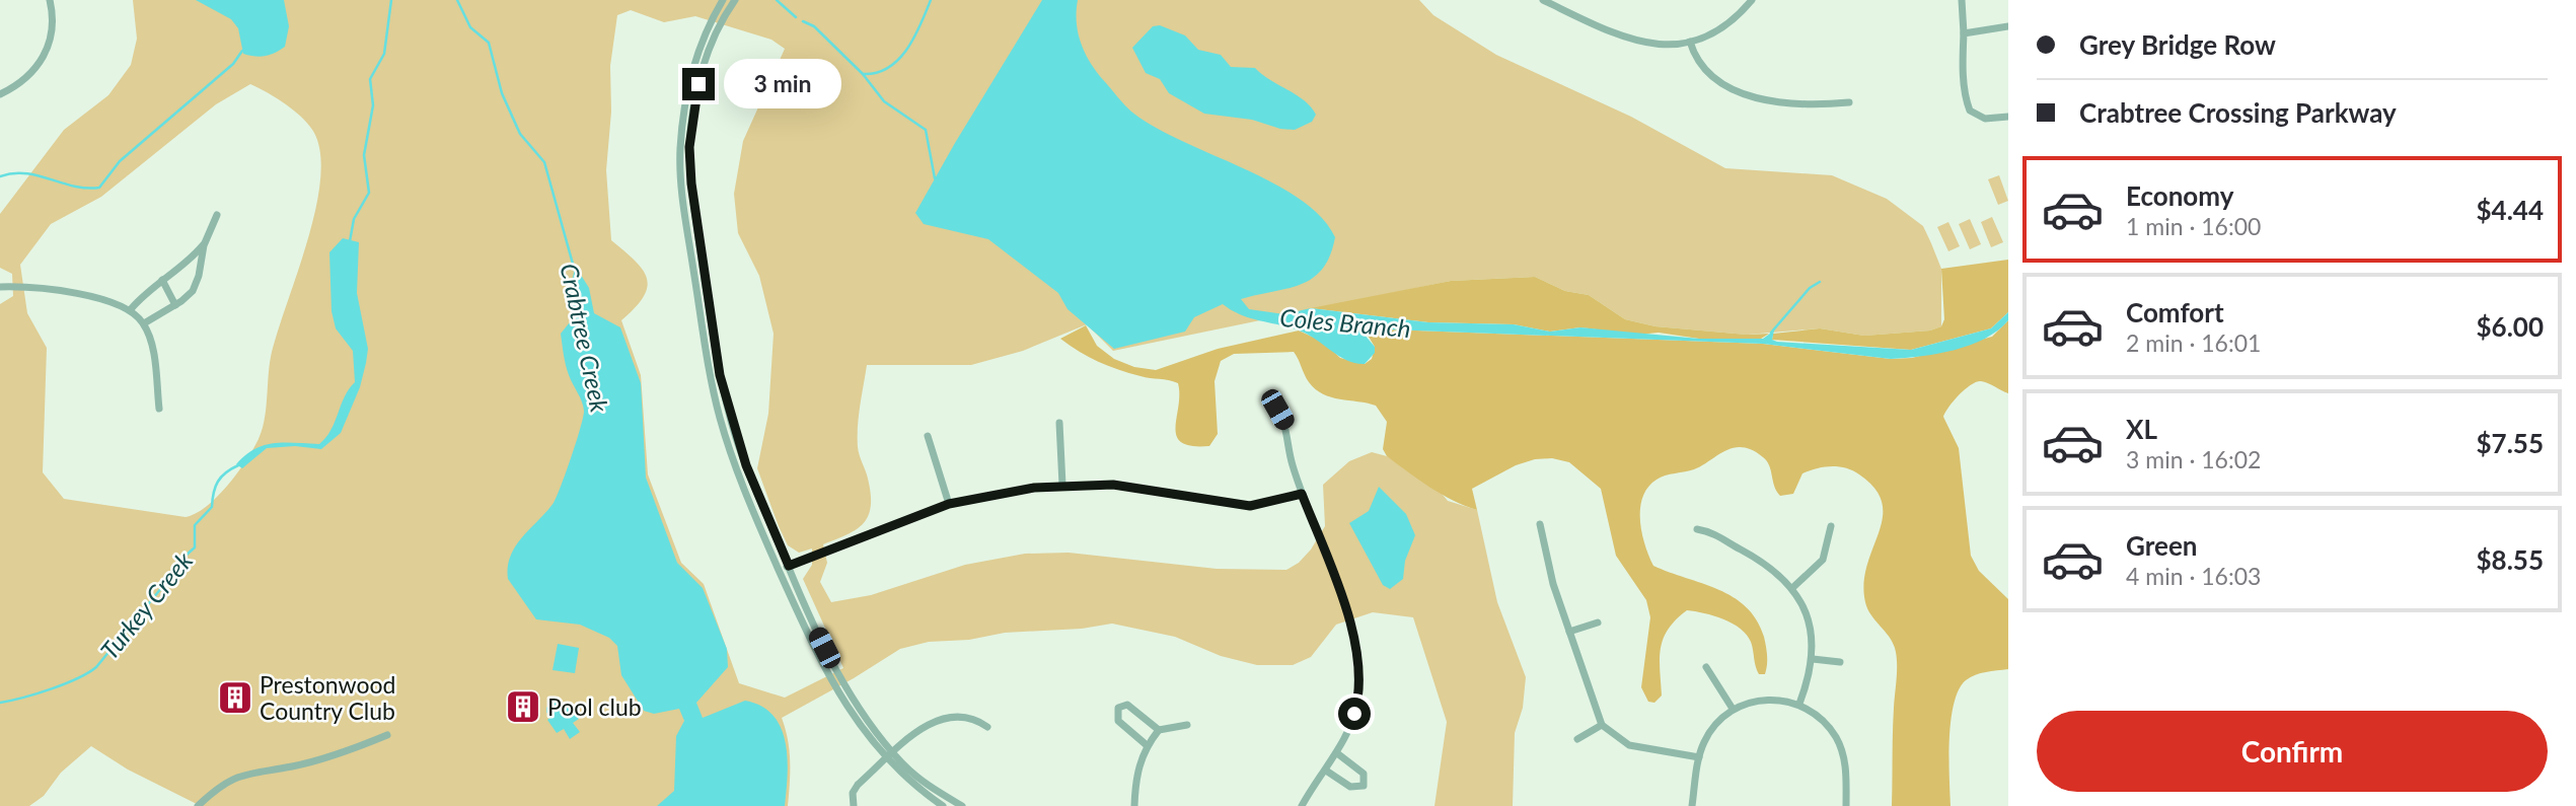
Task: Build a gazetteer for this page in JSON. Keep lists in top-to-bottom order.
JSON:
{
  "water": ["Coles Branch", "Crabtree Creek", "Turkey Creek"],
  "places": {
    "building": ["Prestonwood Country Club", "Pool club"]
  },
  "page": {
    "banner": ["Grey Bridge Row", "Crabtree Crossing Parkway"],
    "bubble": "3 min",
    "list": [
      {
        "name": "Economy",
        "note": "1 min · 16:00",
        "value": "$4.44"
      },
      {
        "name": "Comfort",
        "note": "2 min · 16:01",
        "value": "$6.00"
      },
      {
        "name": "XL",
        "note": "3 min · 16:02",
        "value": "$7.55"
      },
      {
        "name": "Green",
        "note": "4 min · 16:03",
        "value": "$8.55"
      }
    ],
    "buttons": "Confirm"
  }
}
